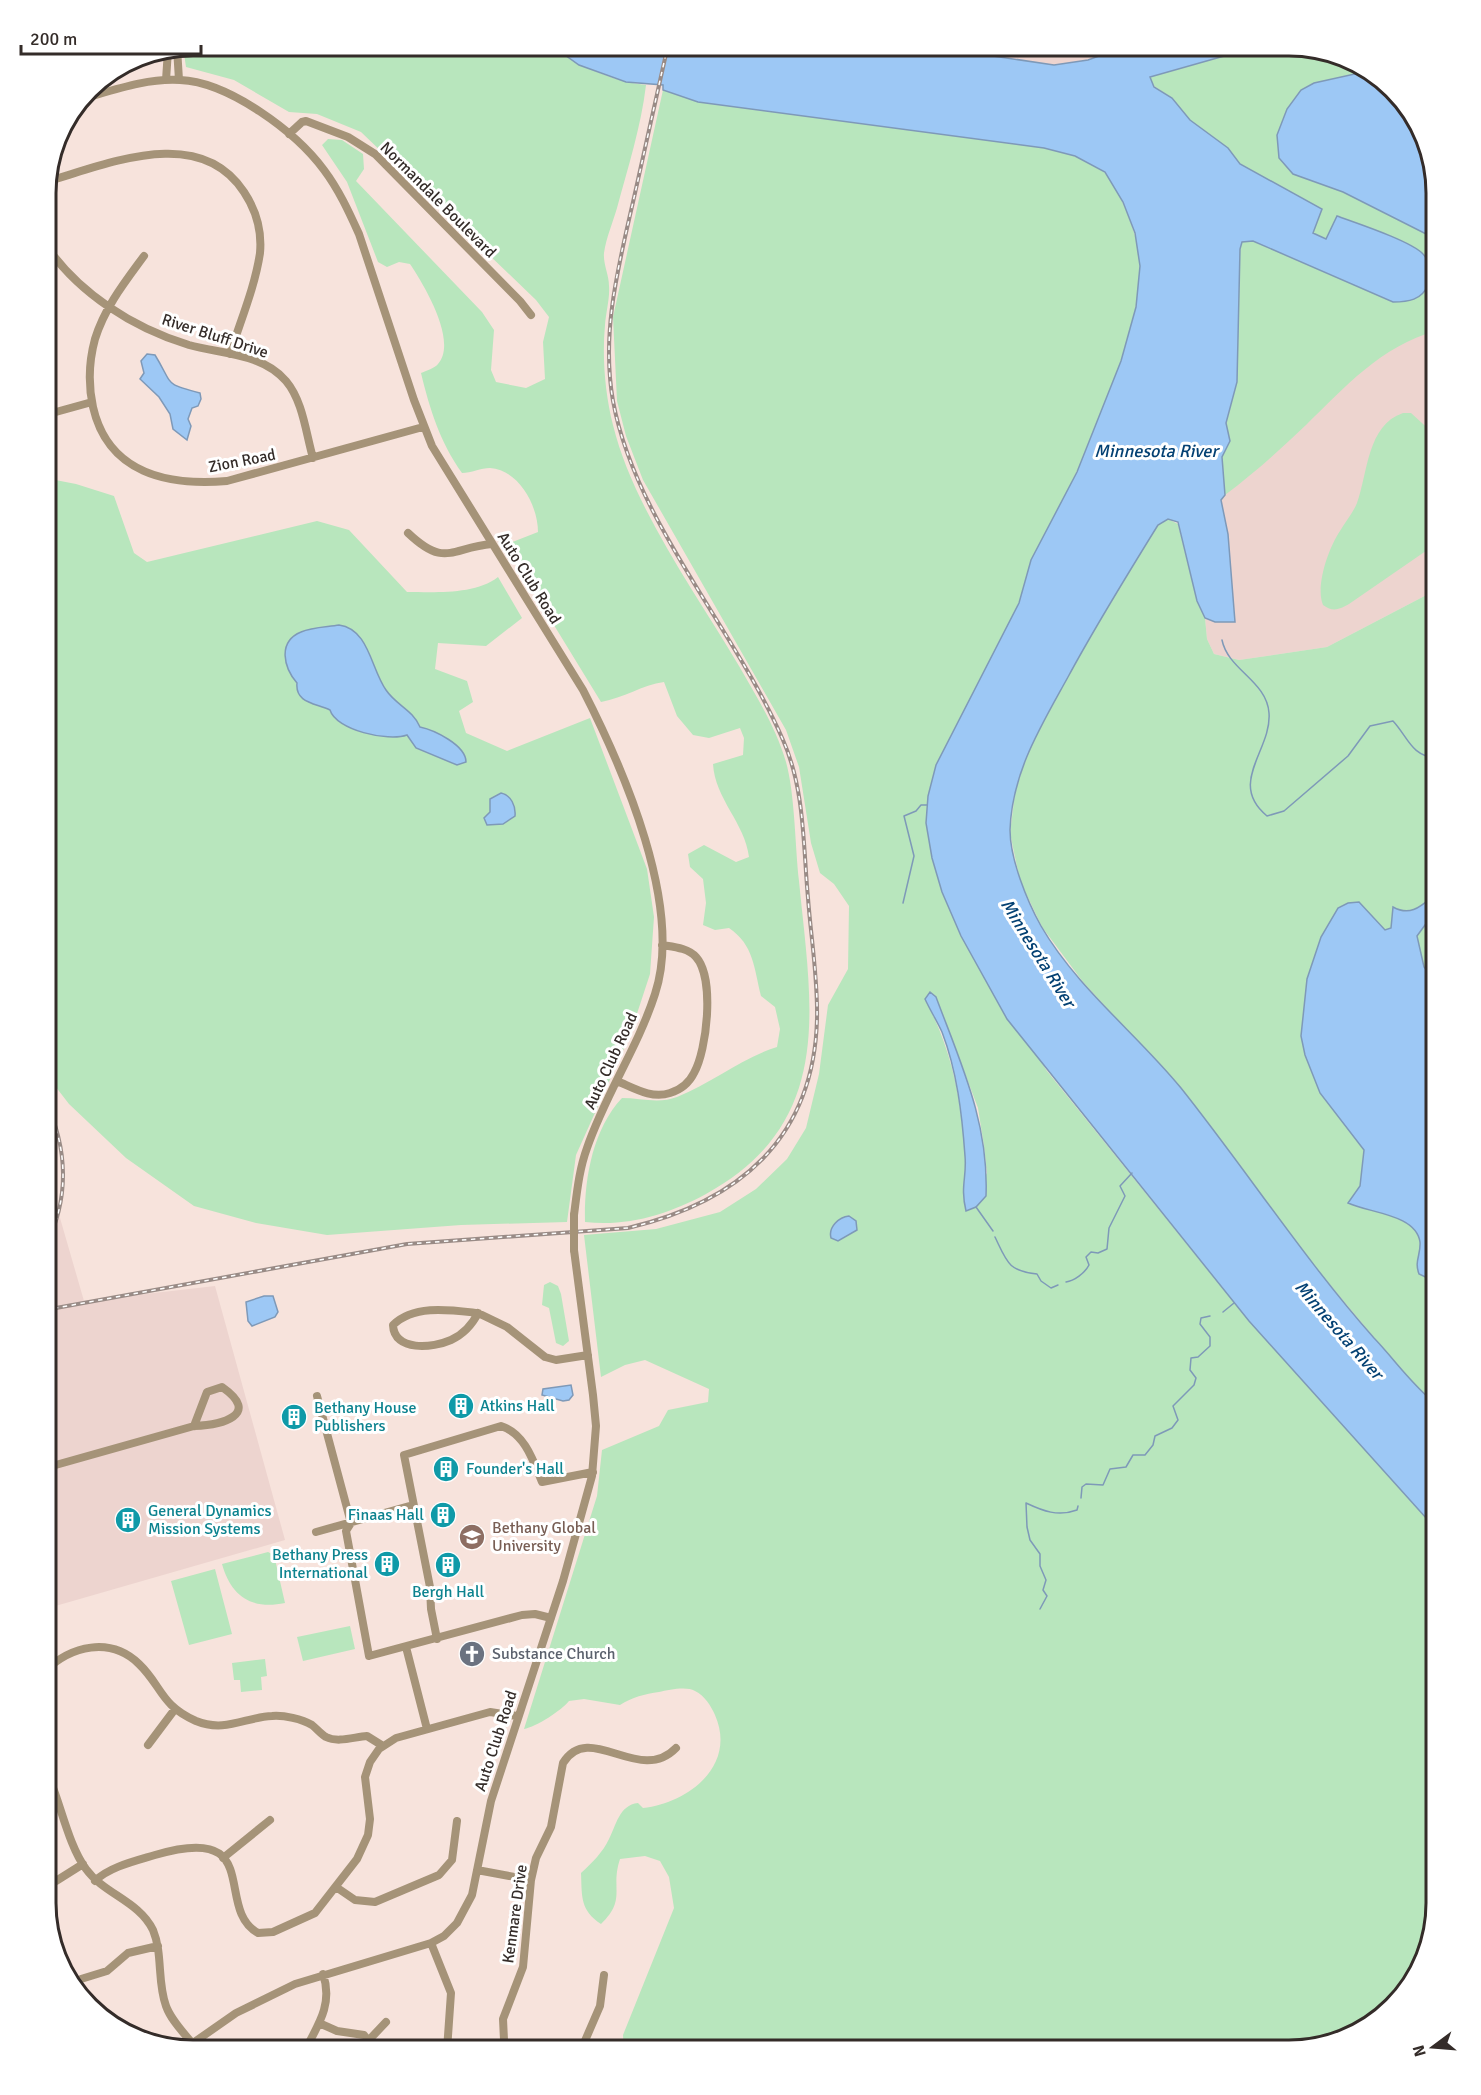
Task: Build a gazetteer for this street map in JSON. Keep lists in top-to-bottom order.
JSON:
{
  "streets": {
    "street": [
      "Normandale Boulevard",
      "River Bluff Drive",
      "Zion Road",
      "Auto Club Road",
      "Kenmare Drive"
    ]
  },
  "crossings": [
    ["Normandale Boulevard", "Auto Club Road"],
    ["River Bluff Drive", "Zion Road"],
    ["Zion Road", "Auto Club Road"]
  ],
  "water": ["Minnesota River"],
  "places": {
    "building": [
      "Atkins Hall",
      "Bethany House Publishers",
      "Founder's Hall",
      "Finaas Hall",
      "General Dynamics Mission Systems",
      "Bethany Press International",
      "Bergh Hall"
    ],
    "school or university": ["Bethany Global University"],
    "church": ["Substance Church"]
  },
  "scale_bar": "200 m",
  "north": "left"
}
